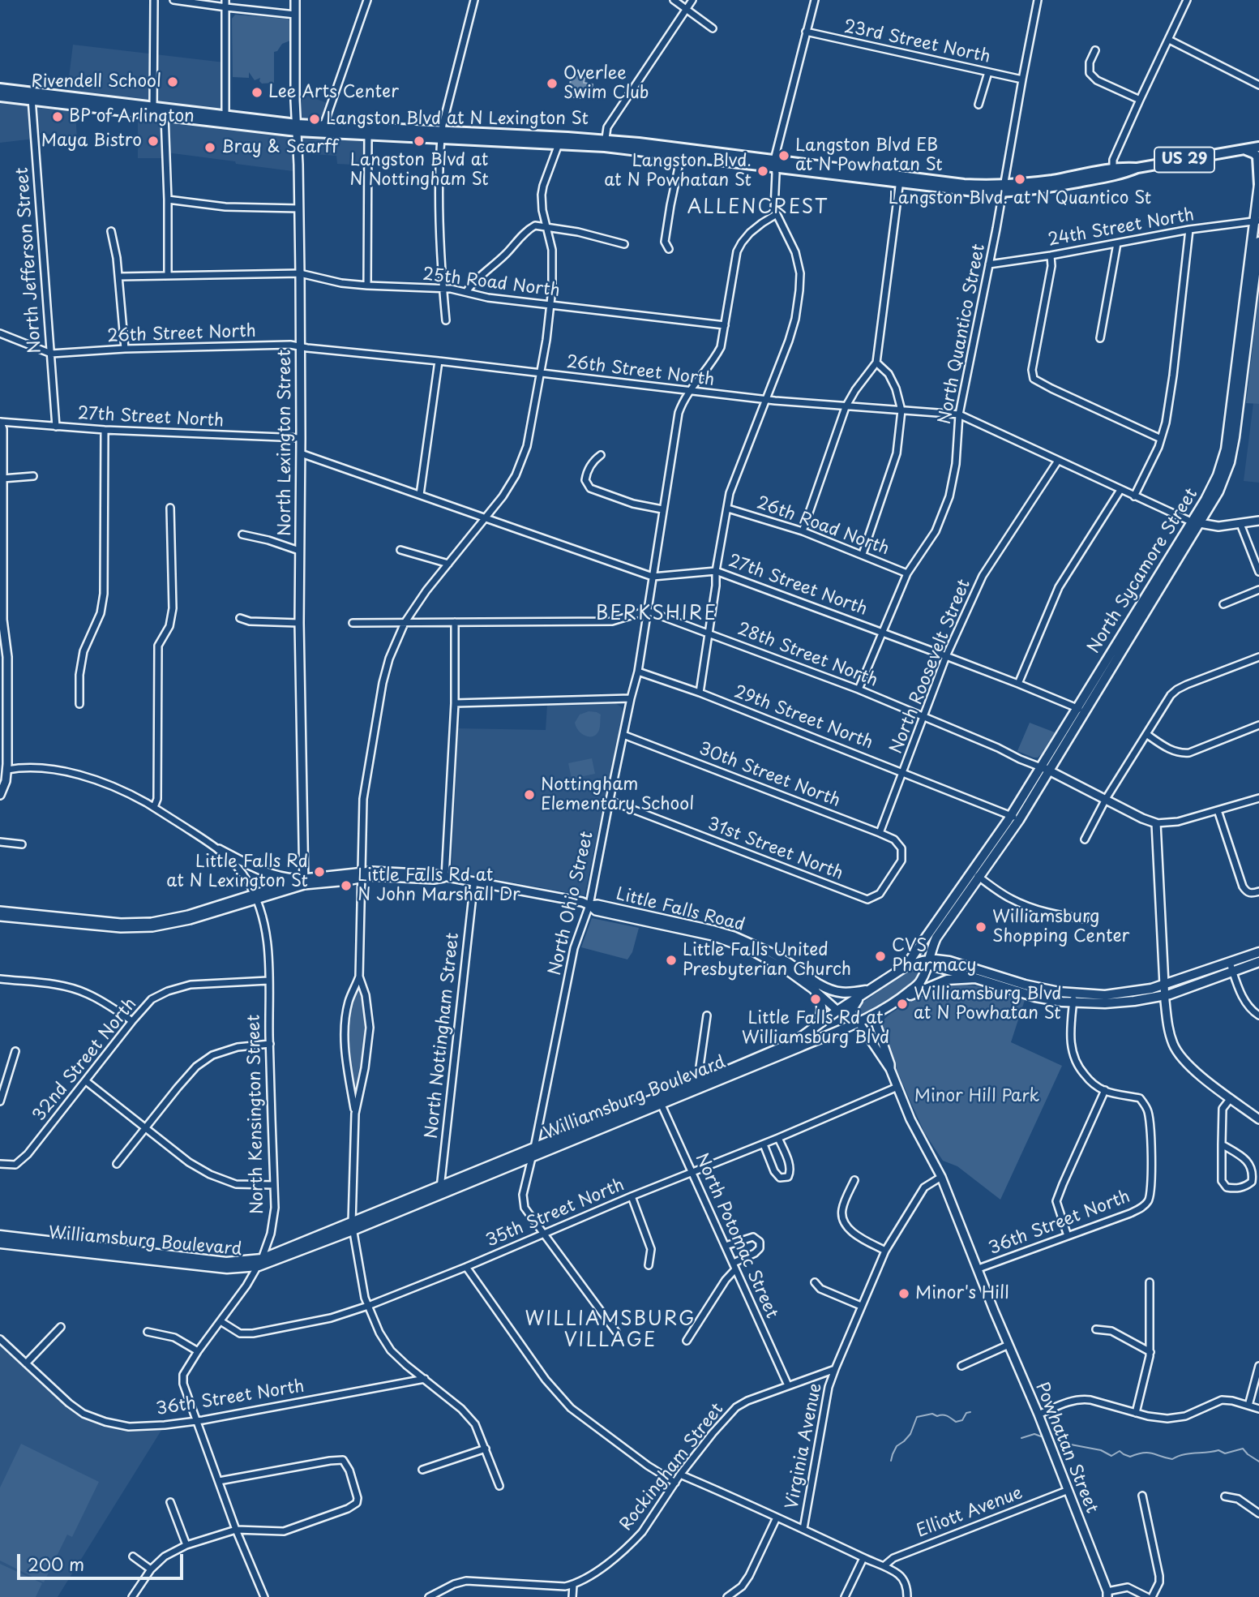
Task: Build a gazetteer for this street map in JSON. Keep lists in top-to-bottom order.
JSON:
{
  "streets": {
    "main road": ["US 29", "North Sycamore Street", "Williamsburg Boulevard"],
    "street": [
      "23rd Street North",
      "24th Street North",
      "North Jefferson Street",
      "25th Road North",
      "26th Street North",
      "North Quantico Street",
      "27th Street North",
      "North Lexington Street",
      "26th Road North",
      "28th Street North",
      "North Roosevelt Street",
      "29th Street North",
      "30th Street North",
      "31st Street North",
      "North Ohio Street",
      "Little Falls Road",
      "North Nottingham Street",
      "32nd Street North",
      "North Kensington Street",
      "35th Street North",
      "36th Street North",
      "North Potomac Street",
      "Virginia Avenue",
      "Powhatan Street",
      "Rockingham Street",
      "Elliott Avenue"
    ]
  },
  "crossings": [
    ["23rd Street North", "North Quantico Street"],
    ["US 29", "North Jefferson Street"],
    ["US 29", "North Quantico Street"],
    ["US 29", "North Lexington Street"],
    ["24th Street North", "North Quantico Street"],
    ["24th Street North", "North Sycamore Street"],
    ["North Jefferson Street", "26th Street North"],
    ["North Jefferson Street", "27th Street North"],
    ["25th Road North", "North Lexington Street"],
    ["25th Road North", "North Ohio Street"],
    ["26th Street North", "North Quantico Street"],
    ["26th Street North", "North Lexington Street"],
    ["26th Street North", "North Sycamore Street"],
    ["26th Street North", "North Roosevelt Street"],
    ["26th Street North", "North Ohio Street"],
    ["North Quantico Street", "27th Street North"],
    ["North Quantico Street", "26th Road North"],
    ["North Quantico Street", "28th Street North"],
    ["27th Street North", "North Lexington Street"],
    ["27th Street North", "North Sycamore Street"],
    ["27th Street North", "North Roosevelt Street"],
    ["27th Street North", "North Ohio Street"],
    ["North Lexington Street", "Little Falls Road"],
    ["North Sycamore Street", "28th Street North"],
    ["North Sycamore Street", "29th Street North"],
    ["North Sycamore Street", "Williamsburg Boulevard"],
    ["28th Street North", "North Roosevelt Street"],
    ["28th Street North", "North Ohio Street"],
    ["North Roosevelt Street", "29th Street North"],
    ["North Roosevelt Street", "30th Street North"],
    ["29th Street North", "North Ohio Street"],
    ["30th Street North", "31st Street North"],
    ["30th Street North", "North Ohio Street"],
    ["31st Street North", "North Ohio Street"],
    ["North Ohio Street", "Little Falls Road"],
    ["North Ohio Street", "Williamsburg Boulevard"],
    ["North Ohio Street", "35th Street North"],
    ["Little Falls Road", "North Nottingham Street"],
    ["Little Falls Road", "Williamsburg Boulevard"],
    ["Little Falls Road", "North Kensington Street"],
    ["North Nottingham Street", "Williamsburg Boulevard"],
    ["32nd Street North", "North Kensington Street"],
    ["Williamsburg Boulevard", "North Kensington Street"],
    ["Williamsburg Boulevard", "North Potomac Street"],
    ["North Kensington Street", "35th Street North"],
    ["North Kensington Street", "36th Street North"],
    ["35th Street North", "North Potomac Street"],
    ["35th Street North", "Powhatan Street"],
    ["36th Street North", "Powhatan Street"],
    ["North Potomac Street", "Rockingham Street"],
    ["Virginia Avenue", "Powhatan Street"],
    ["Virginia Avenue", "Rockingham Street"],
    ["Powhatan Street", "Elliott Avenue"]
  ],
  "districts": ["ALLENCREST", "BERKSHIRE", "WILLIAMSBURG VILLAGE"],
  "parks": ["Minor Hill Park"],
  "places": [
    "Rivendell School",
    "Overlee Swim Club",
    "Lee Arts Center",
    "BP of Arlington",
    "Langston Blvd at N Lexington St",
    "Maya Bistro",
    "Langston Blvd at N Nottingham St",
    "Bray & Scarff",
    "Langston Blvd EB at N Powhatan St",
    "Langston Blvd. at N Powhatan St",
    "Langston Blvd. at N Quantico St",
    "Nottingham Elementary School",
    "Little Falls Rd at N Lexington St",
    "Little Falls Rd at N John Marshall Dr",
    "Williamsburg Shopping Center",
    "CVS Pharmacy",
    "Little Falls United Presbyterian Church",
    "Little Falls Rd at Williamsburg Blvd",
    "Williamsburg Blvd at N Powhatan St",
    "Minor's Hill"
  ],
  "scale_bar": "200 m"
}
